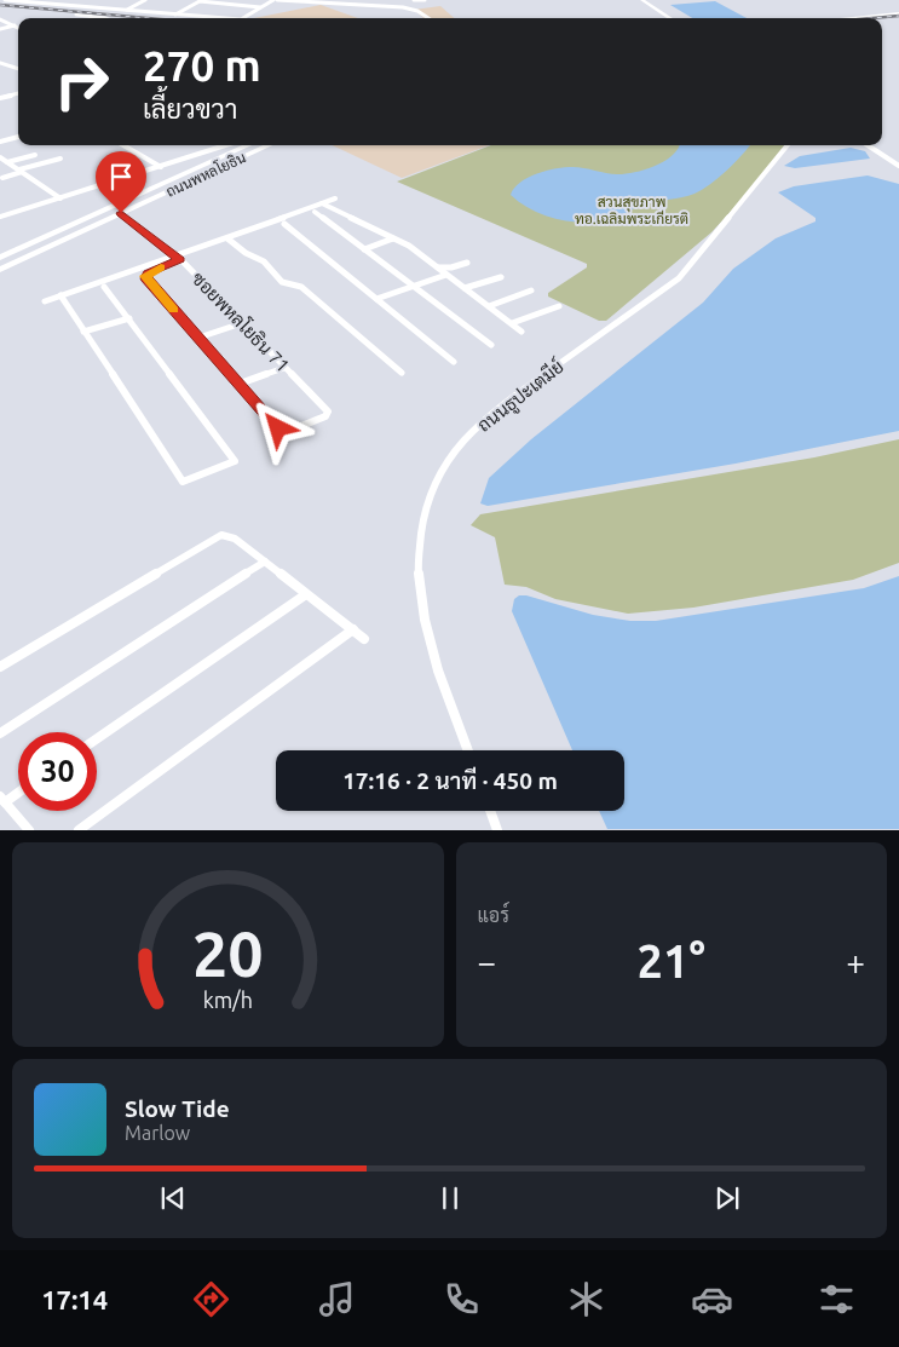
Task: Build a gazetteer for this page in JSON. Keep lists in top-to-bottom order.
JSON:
{
  "streets": {
    "main road": ["ถนนพหลโยธิน"],
    "street": ["ซอยพหลโยธิน 71", "ถนนธูปะเตมีย์"]
  },
  "crossings": [
    ["ถนนพหลโยธิน", "ซอยพหลโยธิน 71"]
  ],
  "parks": ["สวนสุขภาพ ทอ.เฉลิมพระเกียรติ"],
  "page": {
    "turn": ["270 m", "เลี้ยวขวา"],
    "limit": "30",
    "trip": "17:16 · 2 นาที · 450 m",
    "tile": "แอร์",
    "heat": ["−", "21°", "+"],
    "song": ["Slow Tide", "Marlow"],
    "tabs": "17:14",
    "gauge": ["20", "km/h"]
  }
}
